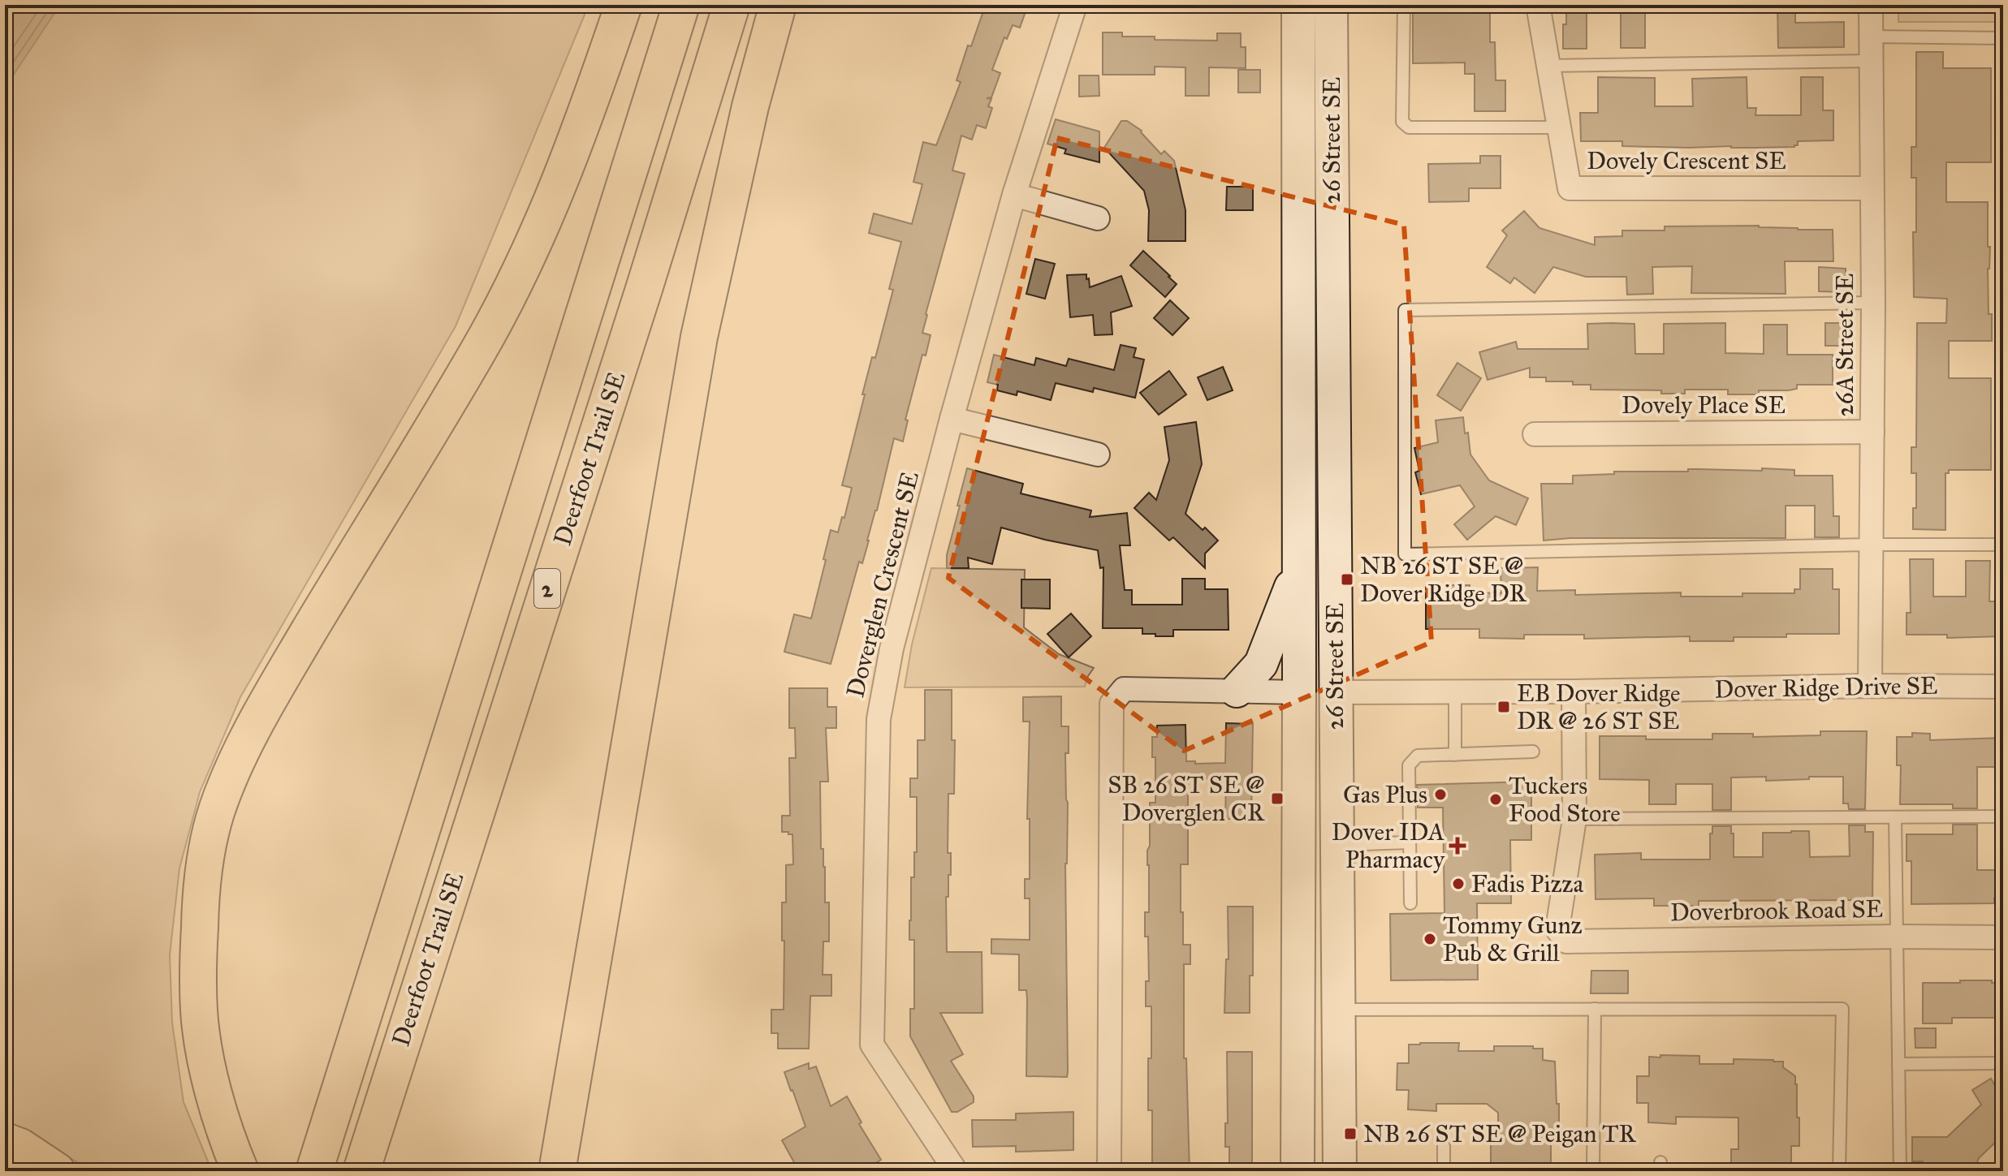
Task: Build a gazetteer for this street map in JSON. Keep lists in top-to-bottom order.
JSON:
{
  "streets": {
    "highway": ["Deerfoot Trail SE", "2"],
    "street": [
      "26 Street SE",
      "Dovely Crescent SE",
      "26A Street SE",
      "Dovely Place SE",
      "Doverglen Crescent SE",
      "Dover Ridge Drive SE",
      "Doverbrook Road SE"
    ]
  },
  "crossings": [
    ["26 Street SE", "Dover Ridge Drive SE"],
    ["Dovely Crescent SE", "26A Street SE"],
    ["26A Street SE", "Dovely Place SE"],
    ["26A Street SE", "Dover Ridge Drive SE"]
  ],
  "places": {
    "transit": [
      "NB 26 ST SE @ Dover Ridge DR",
      "EB Dover Ridge DR @ 26 ST SE",
      "SB 26 ST SE @ Doverglen CR",
      "NB 26 ST SE @ Peigan TR"
    ],
    "other": [
      "Gas Plus",
      "Tuckers Food Store",
      "Fadis Pizza",
      "Tommy Gunz Pub & Grill"
    ],
    "health": ["Dover IDA Pharmacy"]
  }
}
